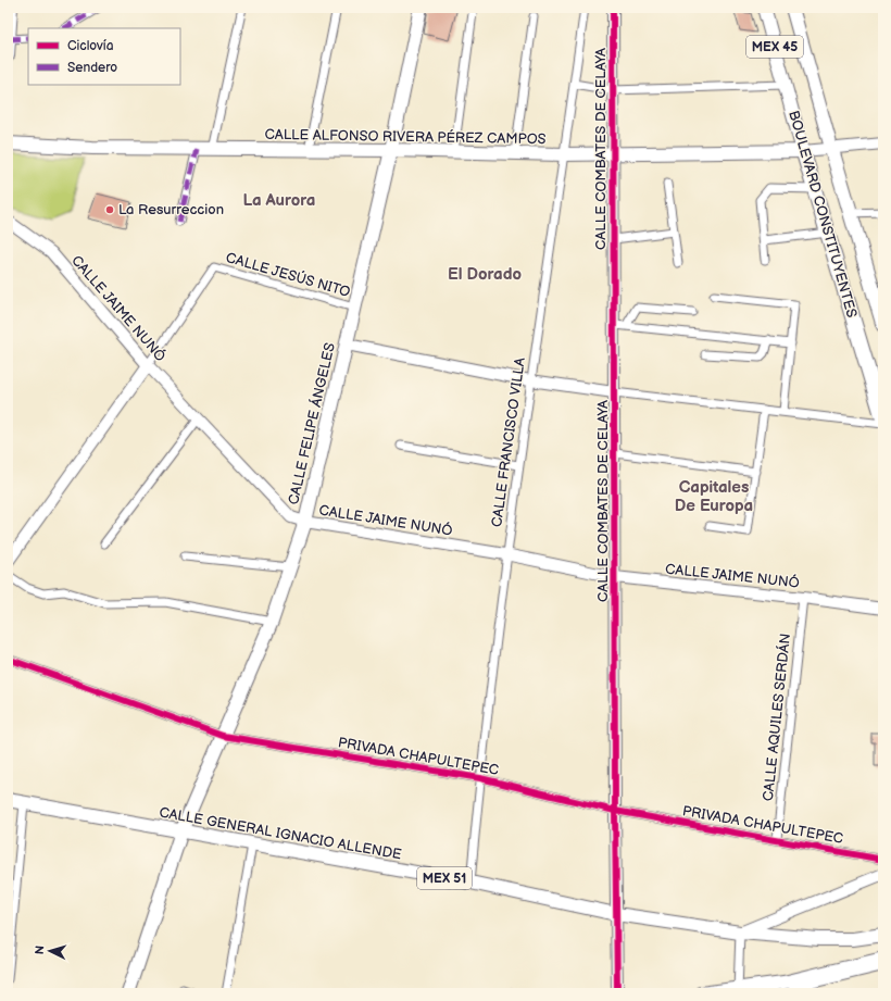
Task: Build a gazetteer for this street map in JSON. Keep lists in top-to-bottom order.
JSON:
{
  "streets": {
    "highway": ["MEX 45", "BOULEVARD CONSTITUYENTES"],
    "main road": [
      "CALLE ALFONSO RIVERA PÉREZ CAMPOS",
      "CALLE FELIPE ÁNGELES",
      "CALLE GENERAL IGNACIO ALLENDE",
      "MEX 51"
    ],
    "street": [
      "CALLE COMBATES DE CELAYA",
      "CALLE JESÚS NITO",
      "CALLE JAIME NUNÓ",
      "CALLE FRANCISCO VILLA",
      "CALLE AQUILES SERDÁN",
      "PRIVADA CHAPULTEPEC"
    ]
  },
  "crossings": [
    ["CALLE ALFONSO RIVERA PÉREZ CAMPOS", "CALLE COMBATES DE CELAYA"],
    ["CALLE ALFONSO RIVERA PÉREZ CAMPOS", "BOULEVARD CONSTITUYENTES"],
    ["CALLE ALFONSO RIVERA PÉREZ CAMPOS", "CALLE FELIPE ÁNGELES"],
    ["CALLE ALFONSO RIVERA PÉREZ CAMPOS", "CALLE FRANCISCO VILLA"],
    ["CALLE COMBATES DE CELAYA", "CALLE JAIME NUNÓ"],
    ["CALLE COMBATES DE CELAYA", "PRIVADA CHAPULTEPEC"],
    ["CALLE COMBATES DE CELAYA", "CALLE GENERAL IGNACIO ALLENDE"],
    ["CALLE JESÚS NITO", "CALLE JAIME NUNÓ"],
    ["CALLE JESÚS NITO", "CALLE FELIPE ÁNGELES"],
    ["CALLE JAIME NUNÓ", "CALLE FELIPE ÁNGELES"],
    ["CALLE JAIME NUNÓ", "CALLE FRANCISCO VILLA"],
    ["CALLE JAIME NUNÓ", "CALLE AQUILES SERDÁN"],
    ["CALLE FELIPE ÁNGELES", "PRIVADA CHAPULTEPEC"],
    ["CALLE FELIPE ÁNGELES", "CALLE GENERAL IGNACIO ALLENDE"],
    ["CALLE FRANCISCO VILLA", "PRIVADA CHAPULTEPEC"],
    ["CALLE FRANCISCO VILLA", "CALLE GENERAL IGNACIO ALLENDE"],
    ["CALLE AQUILES SERDÁN", "PRIVADA CHAPULTEPEC"]
  ],
  "districts": ["La Aurora", "El Dorado", "Capitales De Europa"],
  "places": ["La Resurreccion"],
  "legend": ["Ciclovía", "Sendero"],
  "north": "left"
}
